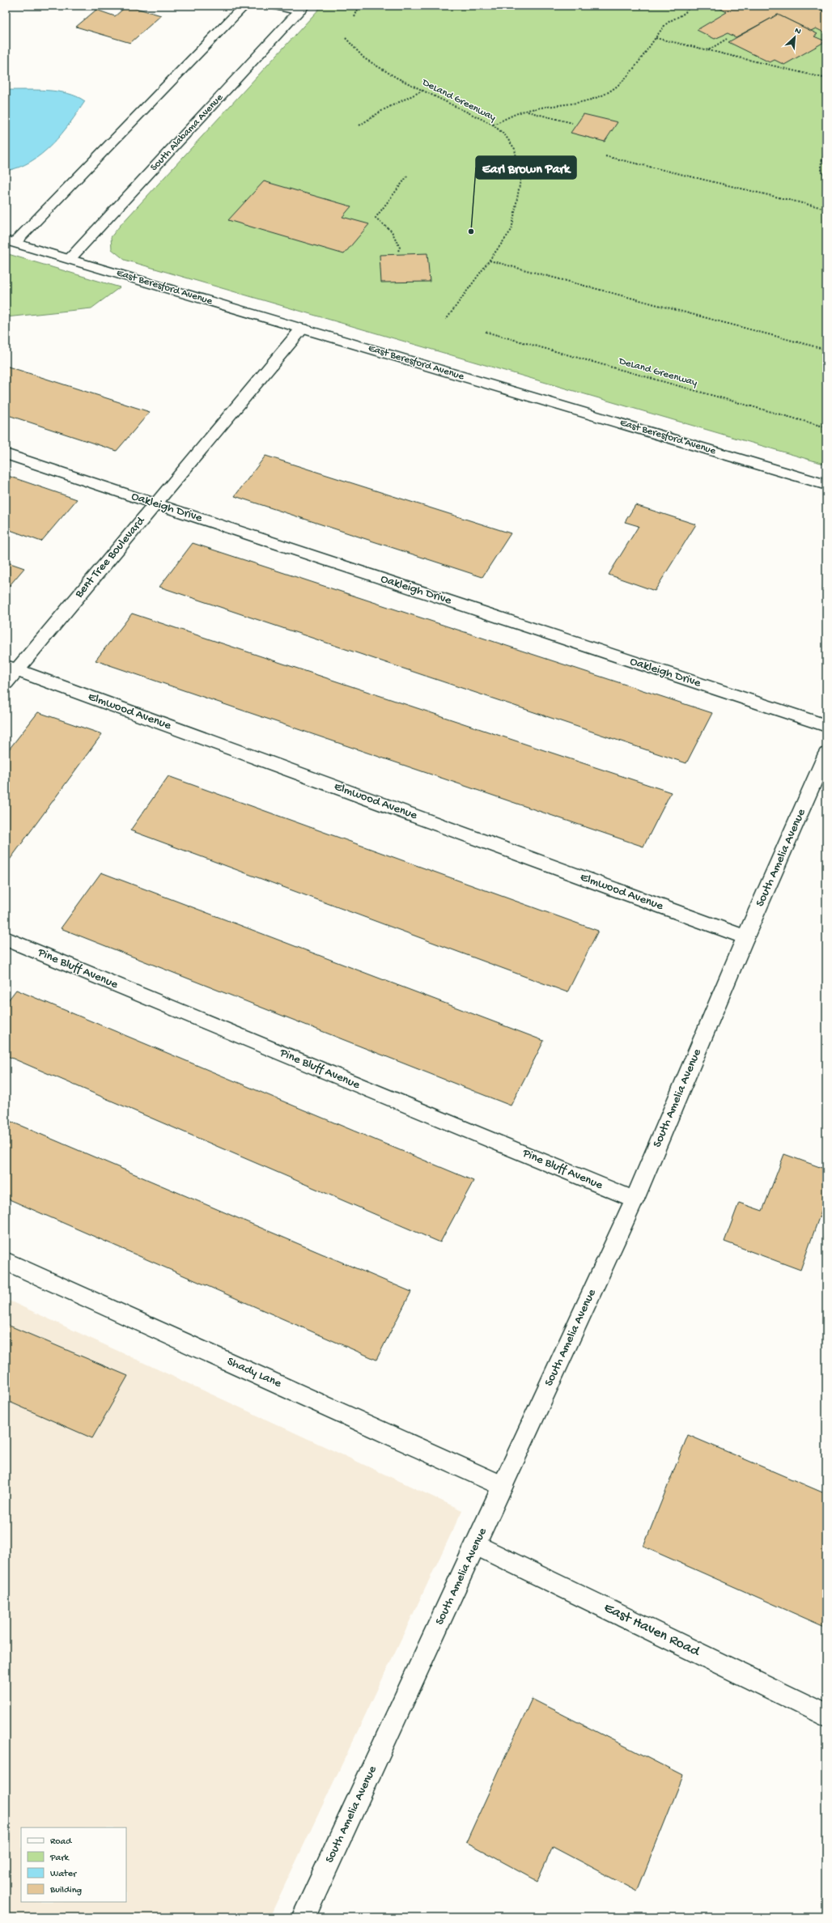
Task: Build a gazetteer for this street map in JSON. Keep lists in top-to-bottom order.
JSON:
{
  "streets": {
    "street": [
      "South Alabama Avenue",
      "East Beresford Avenue",
      "Oakleigh Drive",
      "Bent Tree Boulevard",
      "Elmwood Avenue",
      "South Amelia Avenue",
      "Pine Bluff Avenue",
      "Shady Lane",
      "East Haven Road"
    ],
    "path": ["DeLand Greenway"]
  },
  "crossings": [
    ["South Alabama Avenue", "East Beresford Avenue"],
    ["East Beresford Avenue", "Bent Tree Boulevard"],
    ["Oakleigh Drive", "Bent Tree Boulevard"],
    ["Bent Tree Boulevard", "Elmwood Avenue"],
    ["Elmwood Avenue", "South Amelia Avenue"],
    ["South Amelia Avenue", "Pine Bluff Avenue"],
    ["South Amelia Avenue", "Shady Lane"],
    ["South Amelia Avenue", "East Haven Road"]
  ],
  "places": ["Earl Brown Park"],
  "legend": [
    "Road",
    "Park",
    "Water",
    "Building"
  ],
  "north": "top right"
}
